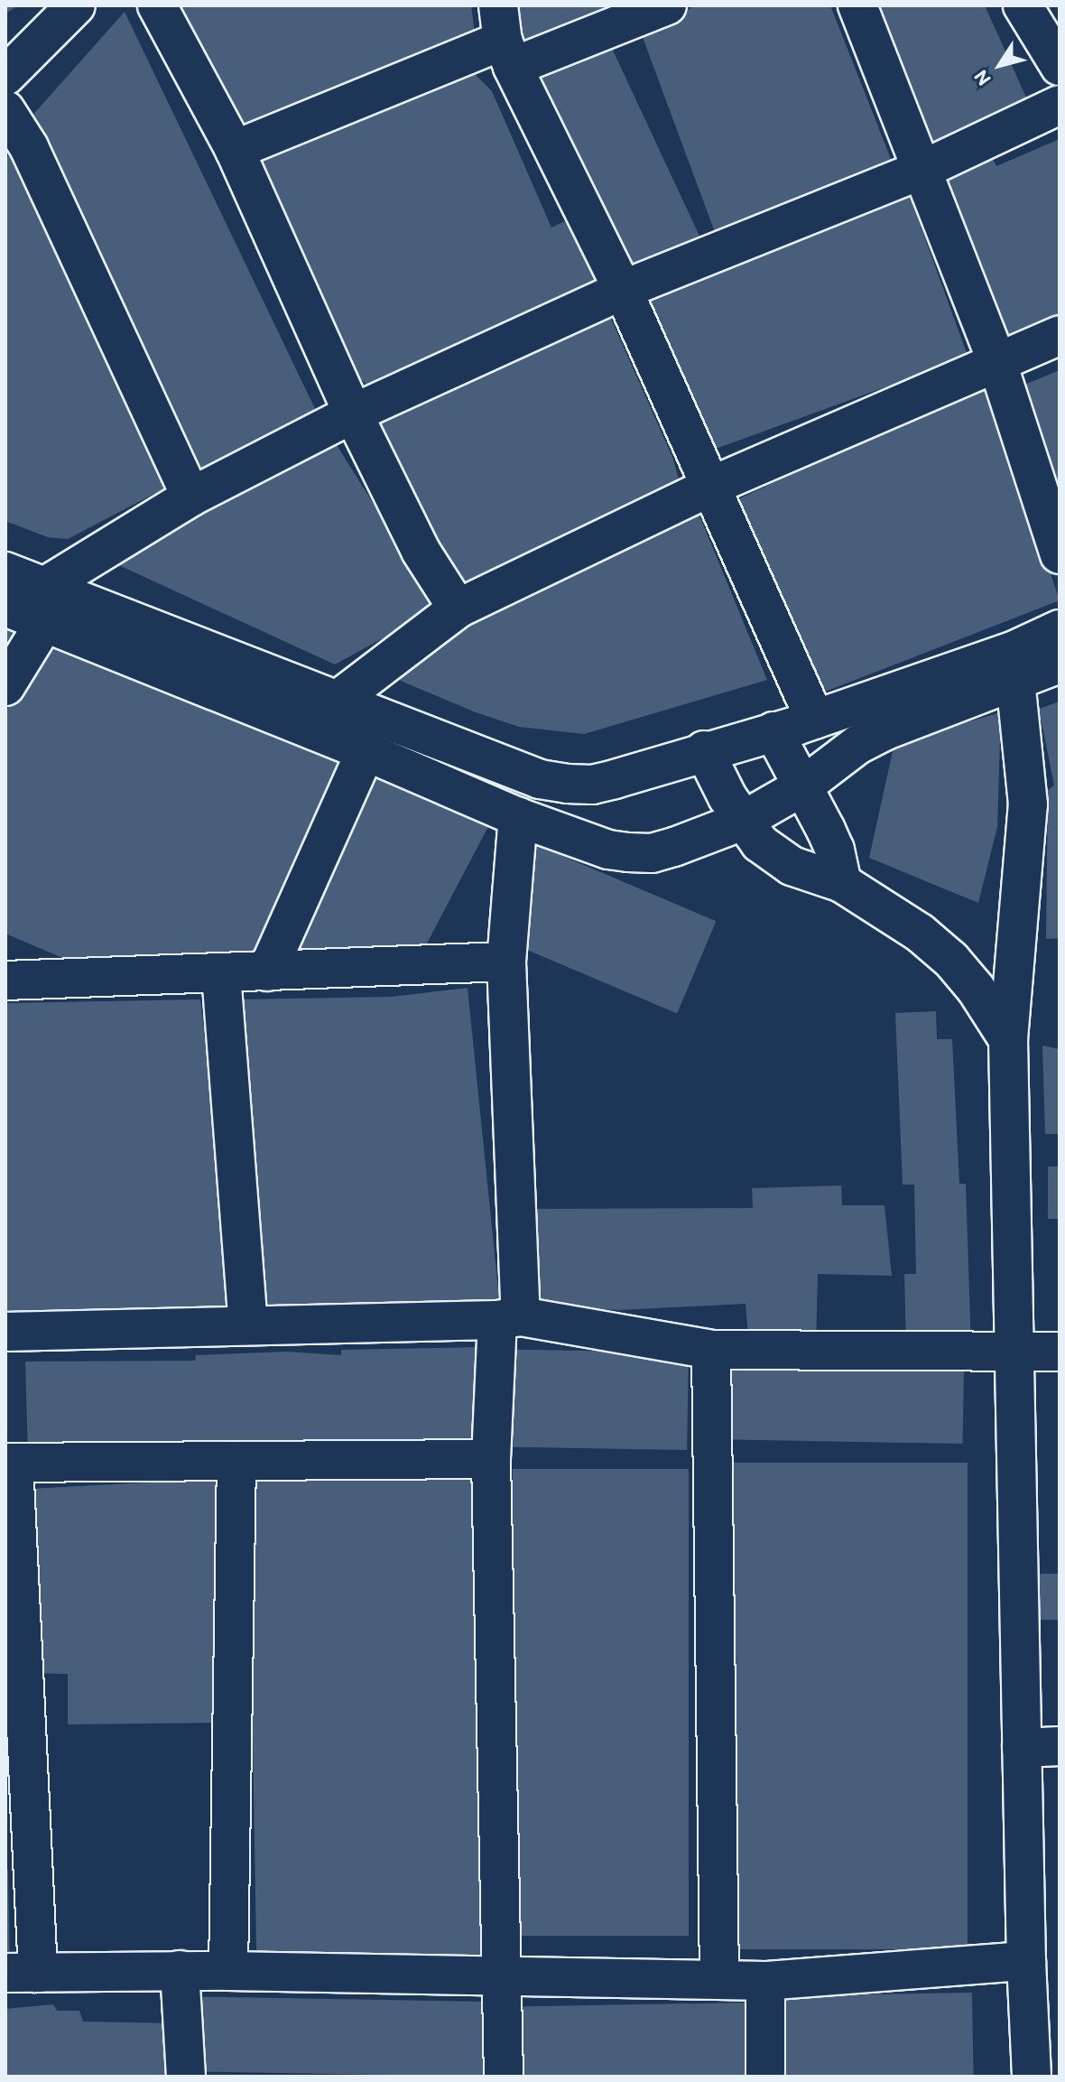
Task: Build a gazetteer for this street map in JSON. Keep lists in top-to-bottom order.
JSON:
{
  "north": "bottom left"
}
